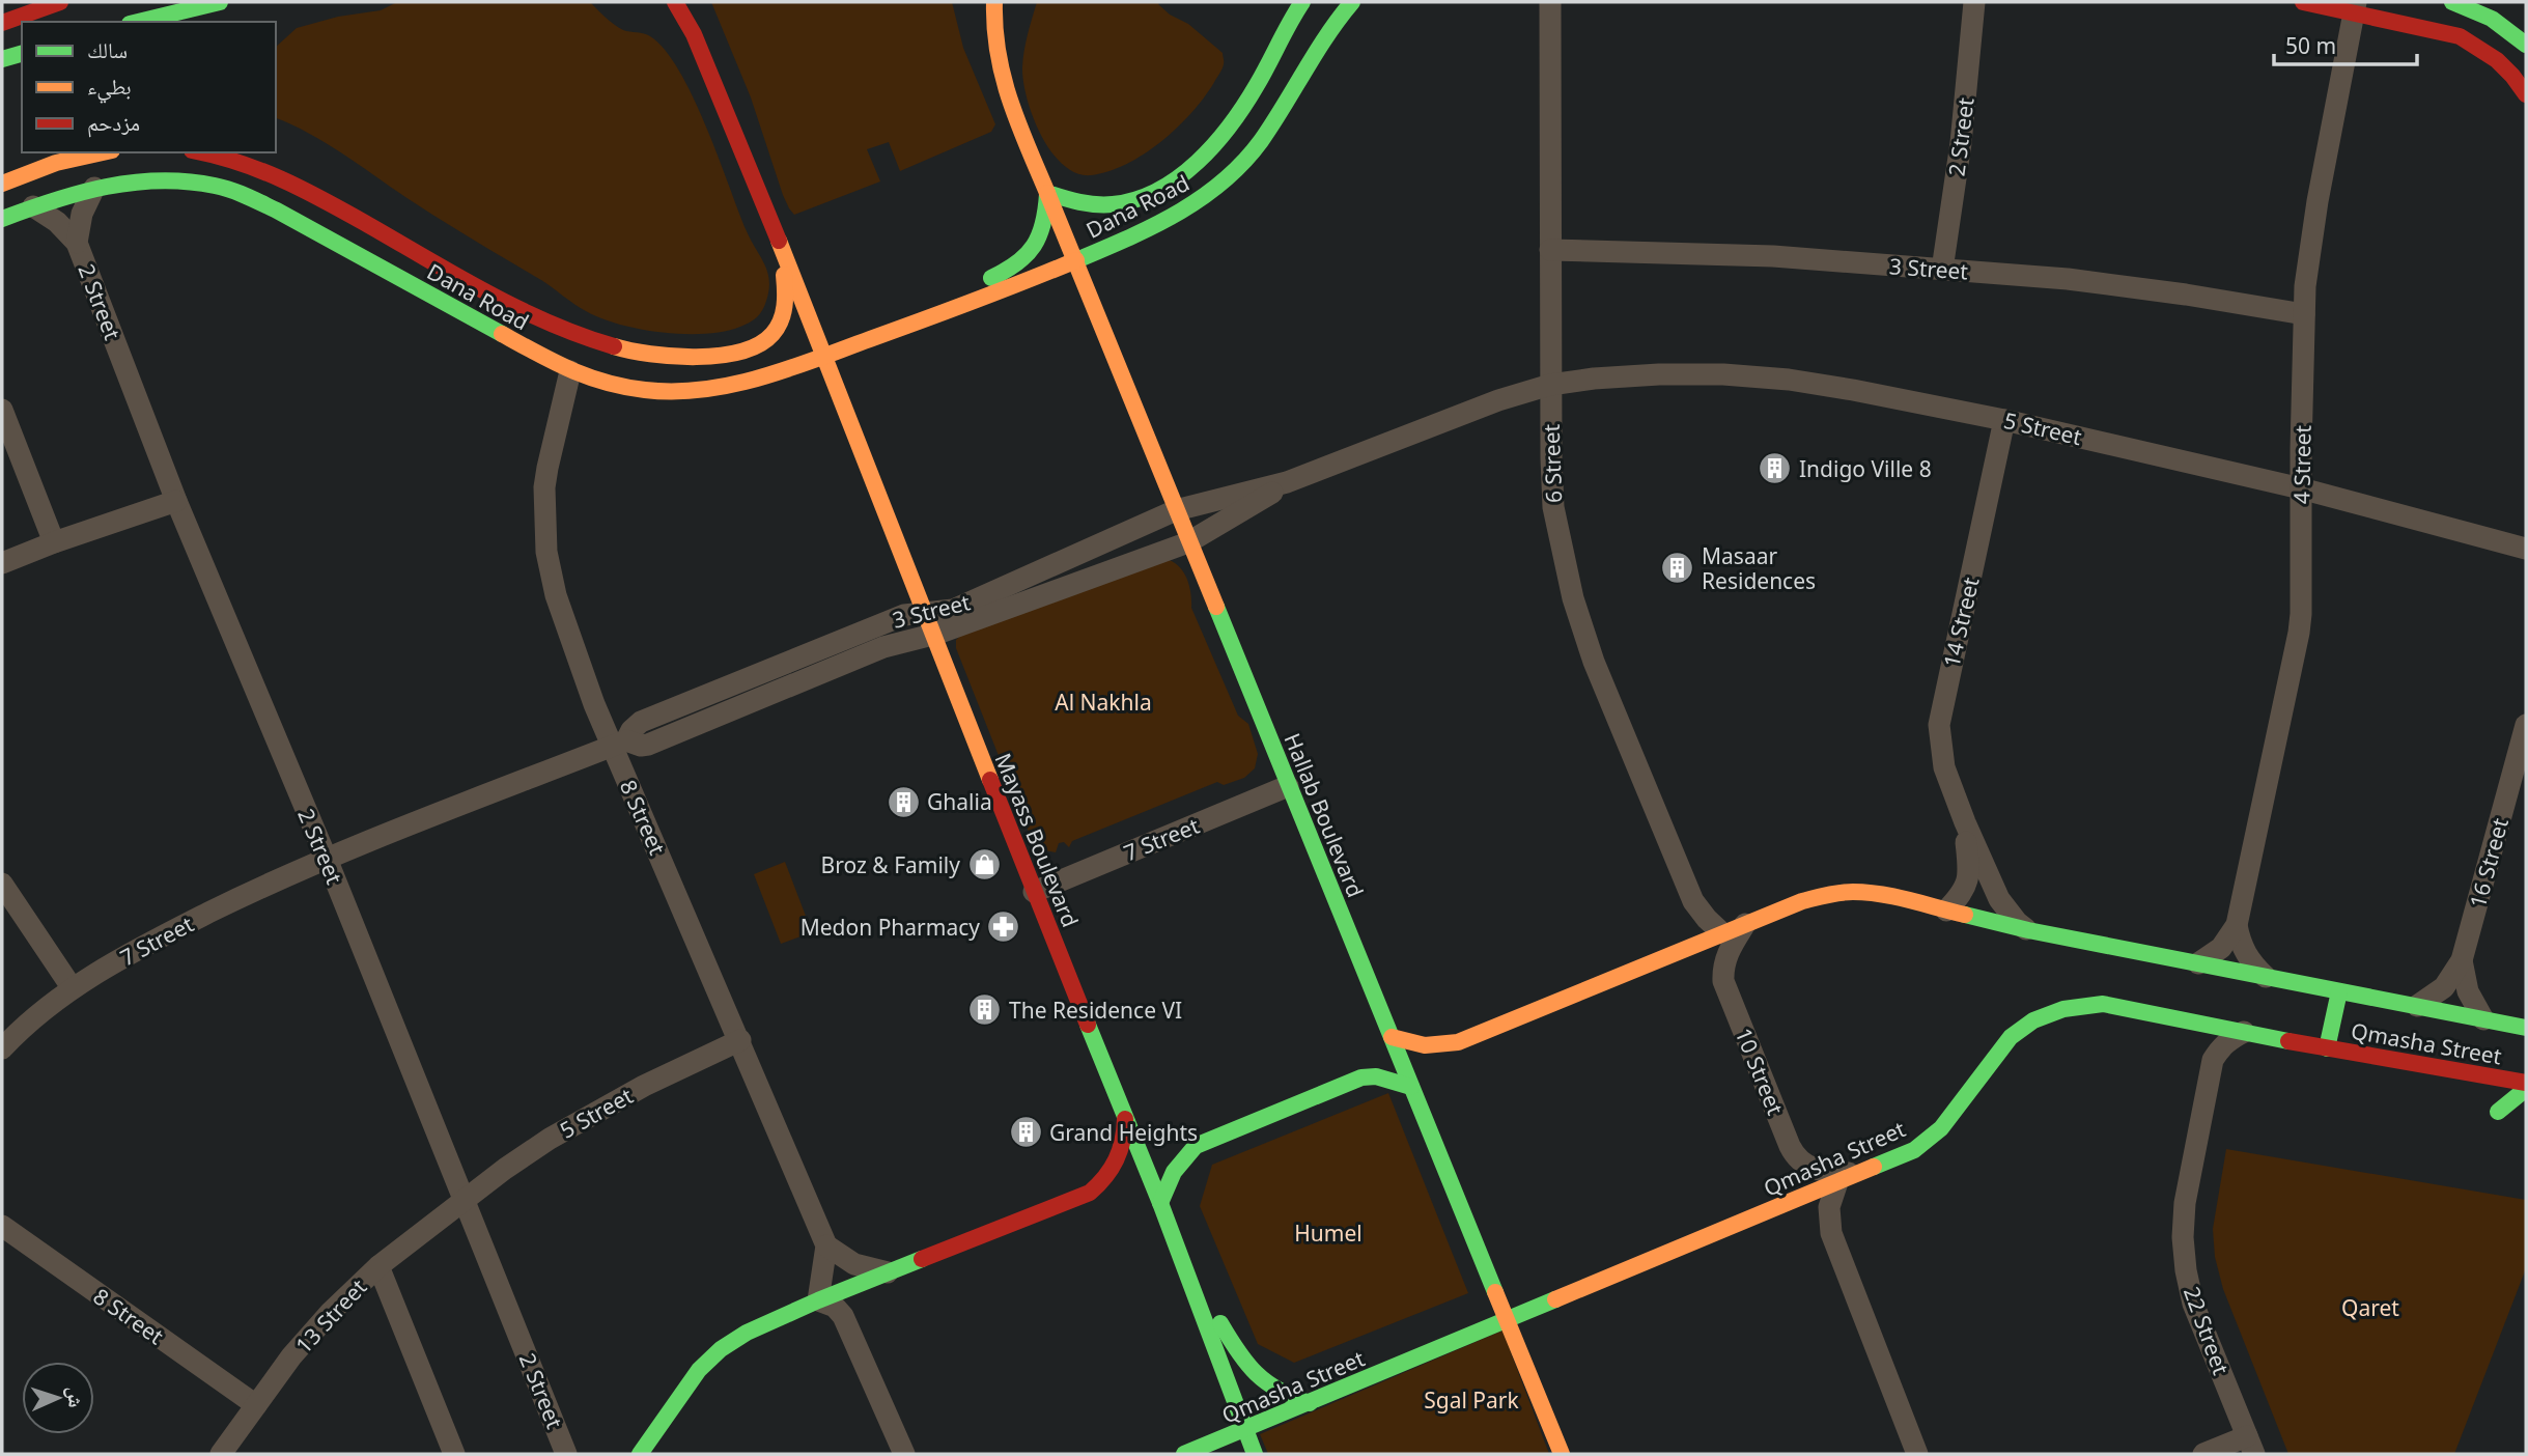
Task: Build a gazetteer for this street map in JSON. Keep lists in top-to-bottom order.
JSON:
{
  "streets": {
    "main road": [
      "Dana Road",
      "Hallab Boulevard",
      "Mayass Boulevard",
      "Qmasha Street"
    ],
    "street": [
      "2 Street",
      "3 Street",
      "5 Street",
      "6 Street",
      "4 Street",
      "14 Street",
      "8 Street",
      "7 Street",
      "16 Street",
      "10 Street",
      "13 Street",
      "22 Street"
    ]
  },
  "crossings": [
    ["2 Street", "Dana Road"],
    ["2 Street", "3 Street"],
    ["2 Street", "5 Street"],
    ["2 Street", "7 Street"],
    ["2 Street", "13 Street"],
    ["Dana Road", "Hallab Boulevard"],
    ["Dana Road", "8 Street"],
    ["Dana Road", "Mayass Boulevard"],
    ["3 Street", "5 Street"],
    ["3 Street", "6 Street"],
    ["3 Street", "4 Street"],
    ["3 Street", "Hallab Boulevard"],
    ["3 Street", "8 Street"],
    ["3 Street", "7 Street"],
    ["3 Street", "Mayass Boulevard"],
    ["5 Street", "6 Street"],
    ["5 Street", "4 Street"],
    ["5 Street", "14 Street"],
    ["5 Street", "8 Street"],
    ["5 Street", "13 Street"],
    ["6 Street", "Qmasha Street"],
    ["4 Street", "Qmasha Street"],
    ["14 Street", "Qmasha Street"],
    ["Hallab Boulevard", "7 Street"],
    ["Hallab Boulevard", "Qmasha Street"],
    ["8 Street", "13 Street"],
    ["7 Street", "Mayass Boulevard"],
    ["Mayass Boulevard", "Qmasha Street"],
    ["16 Street", "Qmasha Street"],
    ["Qmasha Street", "10 Street"],
    ["Qmasha Street", "22 Street"]
  ],
  "parks": [
    "Al Nakhla",
    "Humel",
    "Qaret",
    "Sgal Park"
  ],
  "places": {
    "building": [
      "Indigo Ville 8",
      "Masaar Residences",
      "Ghalia",
      "The Residence VI",
      "Grand Heights"
    ],
    "shop": ["Broz & Family"],
    "pharmacy": ["Medon Pharmacy"]
  },
  "legend": ["سالك", "بطيء", "مزدحم"],
  "scale_bar": "50 m",
  "north": "right"
}
